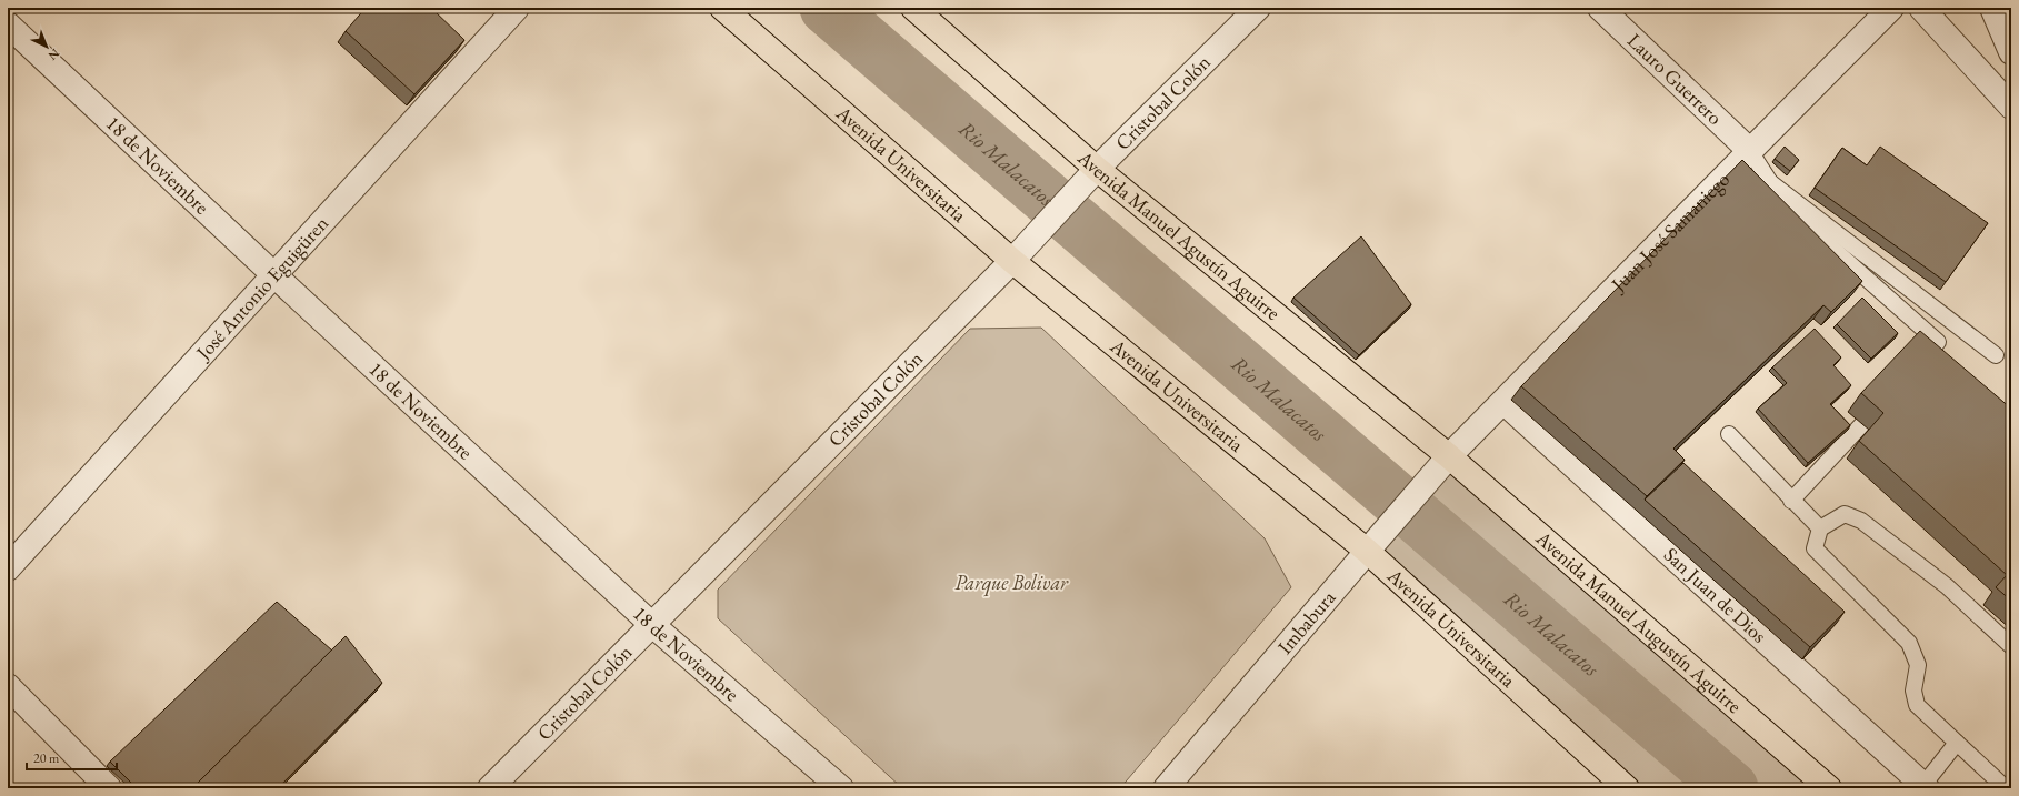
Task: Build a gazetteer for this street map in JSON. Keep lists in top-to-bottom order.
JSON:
{
  "streets": {
    "main road": ["Avenida Universitaria", "Avenida Manuel Agustín Aguirre", "Avenida Manuel Augustín Aguirre"],
    "street": [
      "Lauro Guerrero",
      "Cristobal Colón",
      "18 de Noviembre",
      "Juan José Samaniego",
      "José Antonio Eguigüren",
      "San Juan de Dios",
      "Imbabura"
    ]
  },
  "crossings": [
    ["Lauro Guerrero", "Juan José Samaniego"],
    ["Cristobal Colón", "Avenida Universitaria"],
    ["Cristobal Colón", "18 de Noviembre"],
    ["Cristobal Colón", "Avenida Manuel Agustín Aguirre"],
    ["Avenida Universitaria", "Imbabura"],
    ["18 de Noviembre", "José Antonio Eguigüren"],
    ["Juan José Samaniego", "Avenida Manuel Agustín Aguirre"],
    ["Juan José Samaniego", "San Juan de Dios"],
    ["Juan José Samaniego", "Imbabura"],
    ["Juan José Samaniego", "Avenida Manuel Augustín Aguirre"],
    ["Avenida Manuel Agustín Aguirre", "Imbabura"],
    ["Avenida Manuel Agustín Aguirre", "Avenida Manuel Augustín Aguirre"],
    ["Imbabura", "Avenida Manuel Augustín Aguirre"]
  ],
  "water": ["Rio Malacatos"],
  "parks": ["Parque Bolivar"],
  "scale_bar": "20 m",
  "north": "bottom right"
}
